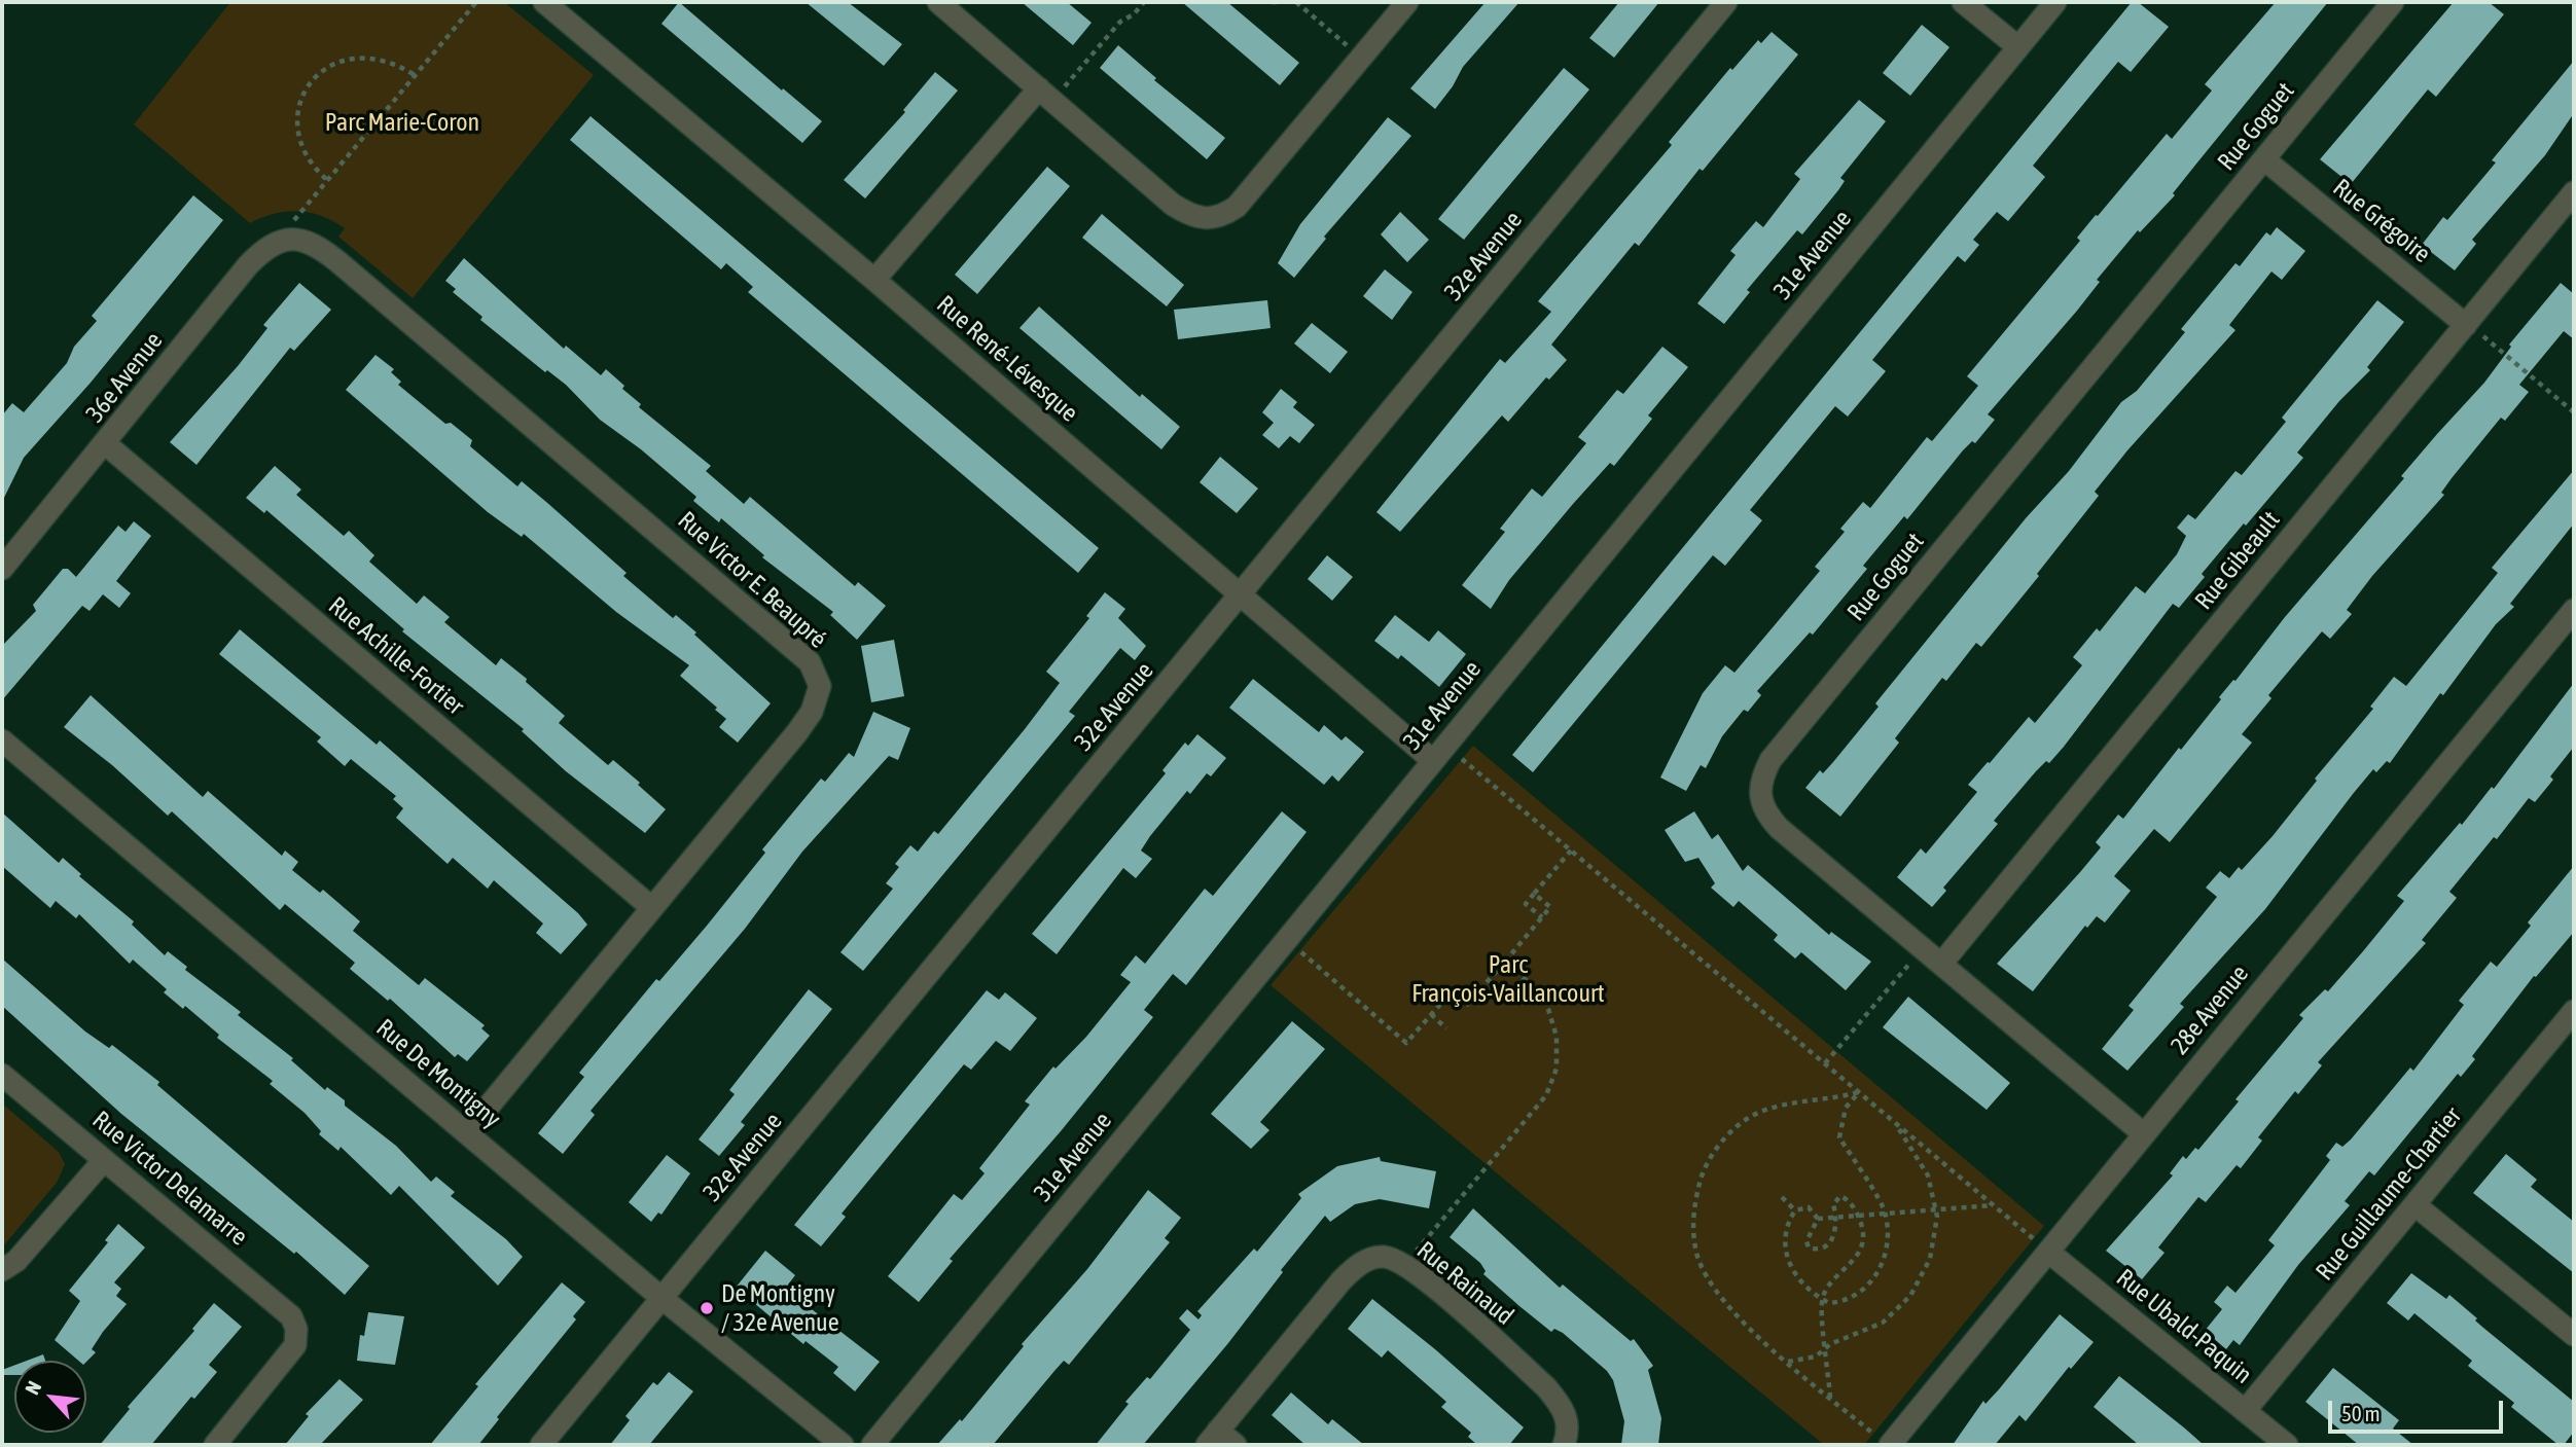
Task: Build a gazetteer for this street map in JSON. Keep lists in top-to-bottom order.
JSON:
{
  "streets": {
    "street": [
      "Rue Goguet",
      "Rue Grégoire",
      "31e Avenue",
      "32e Avenue",
      "Rue René-Lévesque",
      "36e Avenue",
      "Rue Gibeault",
      "Rue Victor E. Beaupré",
      "Rue Achille-Fortier",
      "28e Avenue",
      "Rue De Montigny",
      "Rue Victor Delamarre",
      "Rue Guillaume-Chartier",
      "Rue Rainaud",
      "Rue Ubald-Paquin"
    ]
  },
  "crossings": [
    ["Rue Goguet", "Rue Grégoire"],
    ["Rue Goguet", "Rue Gibeault"],
    ["Rue Goguet", "28e Avenue"],
    ["Rue Grégoire", "Rue Gibeault"],
    ["31e Avenue", "Rue René-Lévesque"],
    ["32e Avenue", "Rue René-Lévesque"],
    ["32e Avenue", "Rue De Montigny"],
    ["36e Avenue", "Rue Victor E. Beaupré"],
    ["36e Avenue", "Rue Achille-Fortier"],
    ["Rue Victor E. Beaupré", "Rue Achille-Fortier"],
    ["Rue Victor E. Beaupré", "Rue De Montigny"],
    ["28e Avenue", "Rue Ubald-Paquin"],
    ["Rue Guillaume-Chartier", "Rue Ubald-Paquin"]
  ],
  "parks": ["Parc Marie-Coron", "Parc François-Vaillancourt"],
  "places": ["De Montigny / 32e Avenue"],
  "scale_bar": "50 m",
  "north": "top left"
}
